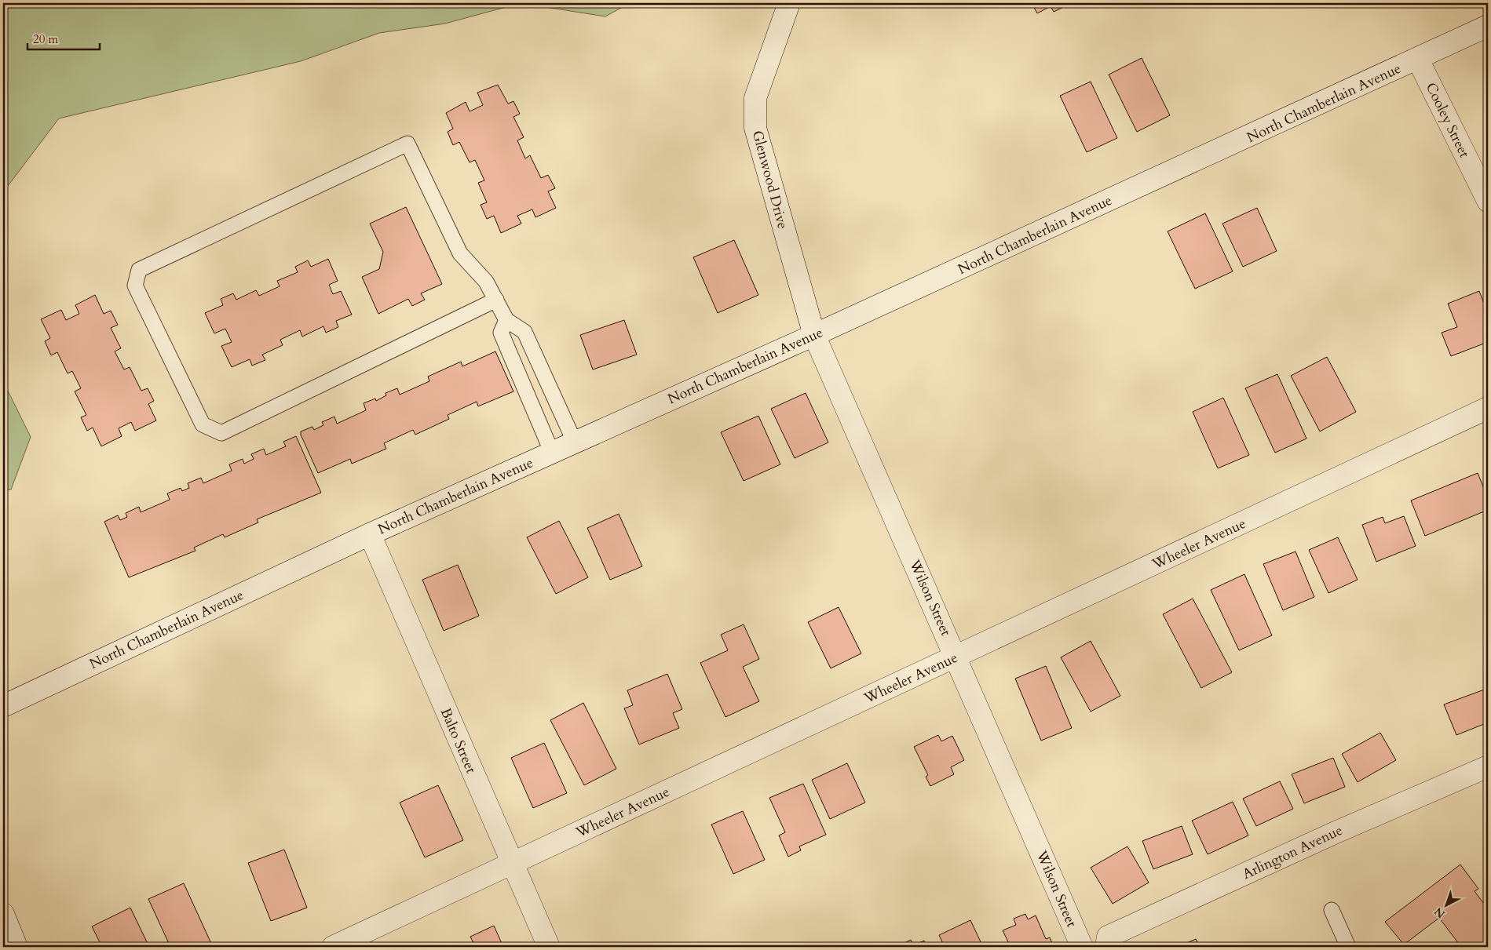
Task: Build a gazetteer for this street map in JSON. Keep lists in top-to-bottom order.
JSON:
{
  "streets": {
    "street": [
      "North Chamberlain Avenue",
      "Cooley Street",
      "Glenwood Drive",
      "Wheeler Avenue",
      "Wilson Street",
      "Balto Street",
      "Arlington Avenue"
    ]
  },
  "crossings": [
    ["North Chamberlain Avenue", "Cooley Street"],
    ["North Chamberlain Avenue", "Glenwood Drive"],
    ["North Chamberlain Avenue", "Wilson Street"],
    ["North Chamberlain Avenue", "Balto Street"],
    ["Glenwood Drive", "Wilson Street"],
    ["Wheeler Avenue", "Wilson Street"],
    ["Wheeler Avenue", "Balto Street"]
  ],
  "scale_bar": "20 m",
  "north": "bottom left"
}
